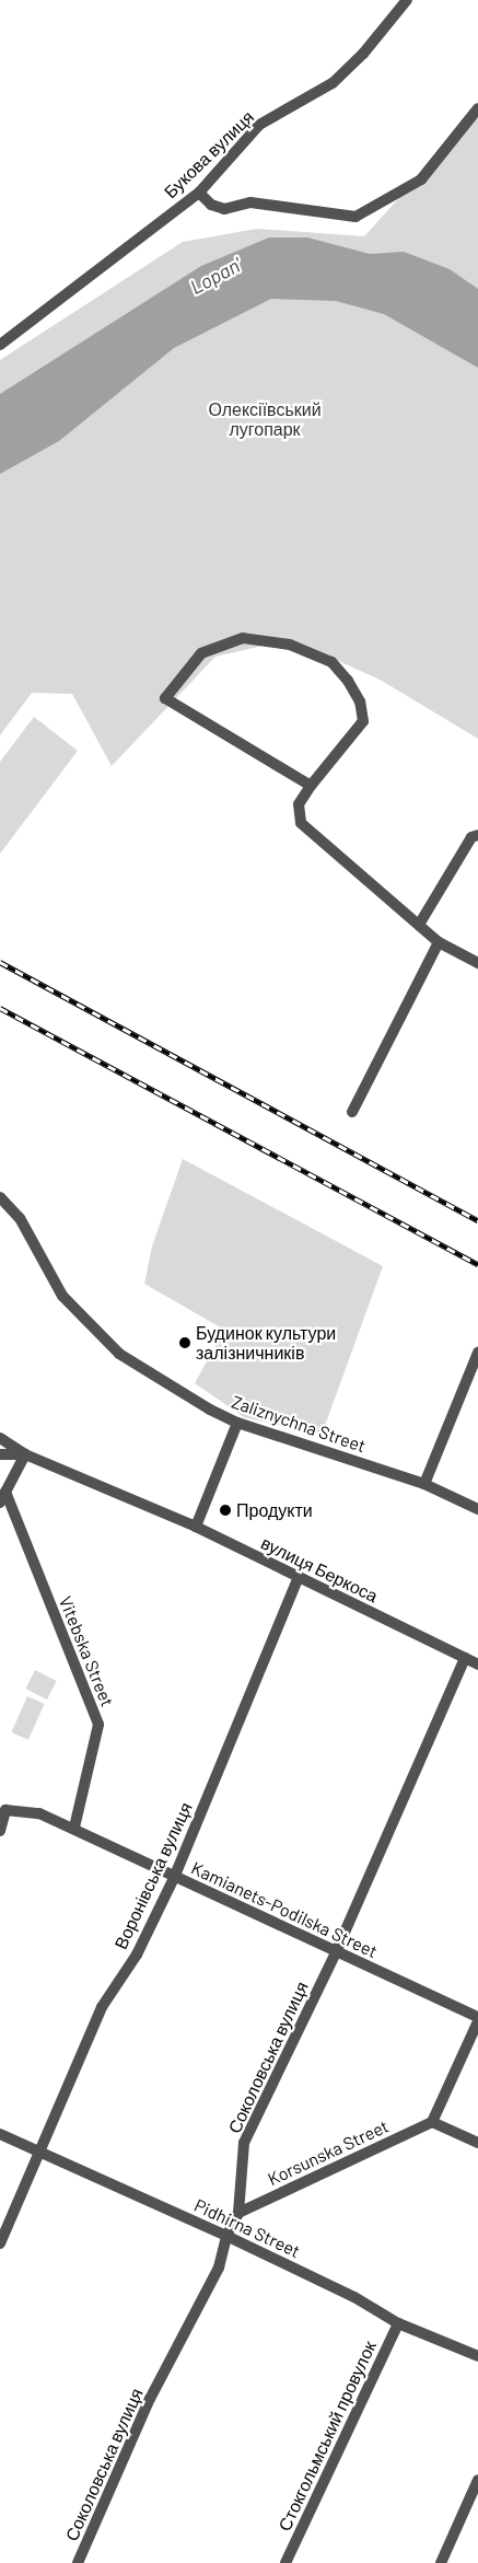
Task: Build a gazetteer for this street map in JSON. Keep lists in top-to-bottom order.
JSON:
{
  "streets": {
    "street": [
      "Букова вулиця",
      "Zaliznychna Street",
      "вулиця Беркоса",
      "Vitebska Street",
      "Воронівська вулиця",
      "Kamianets-Podilska Street",
      "Соколовська вулиця",
      "Korsunska Street",
      "Pidhirna Street",
      "Стокгольмський провулок"
    ]
  },
  "crossings": [
    ["вулиця Беркоса", "Воронівська вулиця"],
    ["вулиця Беркоса", "Соколовська вулиця"],
    ["Vitebska Street", "Kamianets-Podilska Street"],
    ["Воронівська вулиця", "Kamianets-Podilska Street"],
    ["Воронівська вулиця", "Pidhirna Street"],
    ["Kamianets-Podilska Street", "Соколовська вулиця"],
    ["Соколовська вулиця", "Korsunska Street"],
    ["Соколовська вулиця", "Pidhirna Street"],
    ["Pidhirna Street", "Стокгольмський провулок"]
  ],
  "water": ["Lopan'"],
  "parks": ["Олексіївський лугопарк"],
  "places": ["Будинок культури залізничників", "Продукти"]
}
